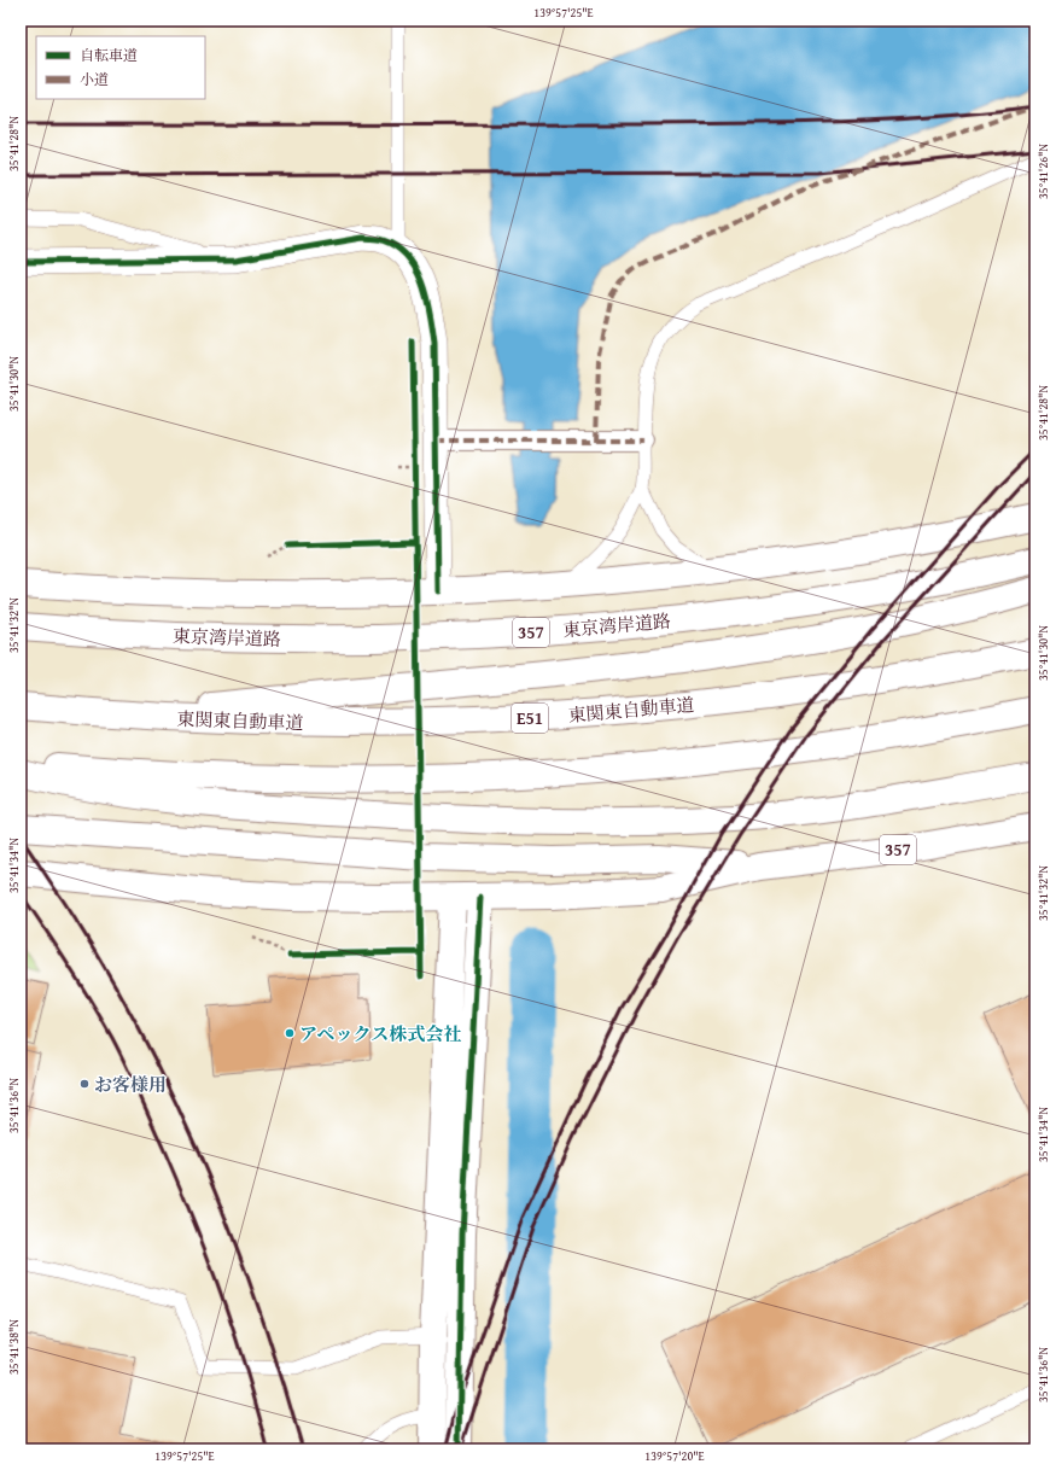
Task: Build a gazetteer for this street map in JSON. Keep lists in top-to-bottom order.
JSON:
{
  "streets": {
    "main road": [
      "東京湾岸道路",
      "357",
      "東関東自動車道",
      "E51"
    ]
  },
  "places": ["アペックス株式会社", "お客様用"],
  "legend": ["自転車道", "小道"],
  "coordinates": [
    "139°57'25\"E",
    "35°41'28\"N",
    "35°41'26\"N",
    "35°41'30\"N",
    "35°41'32\"N",
    "35°41'34\"N",
    "35°41'36\"N",
    "35°41'38\"N",
    "139°57'20\"E"
  ]
}
